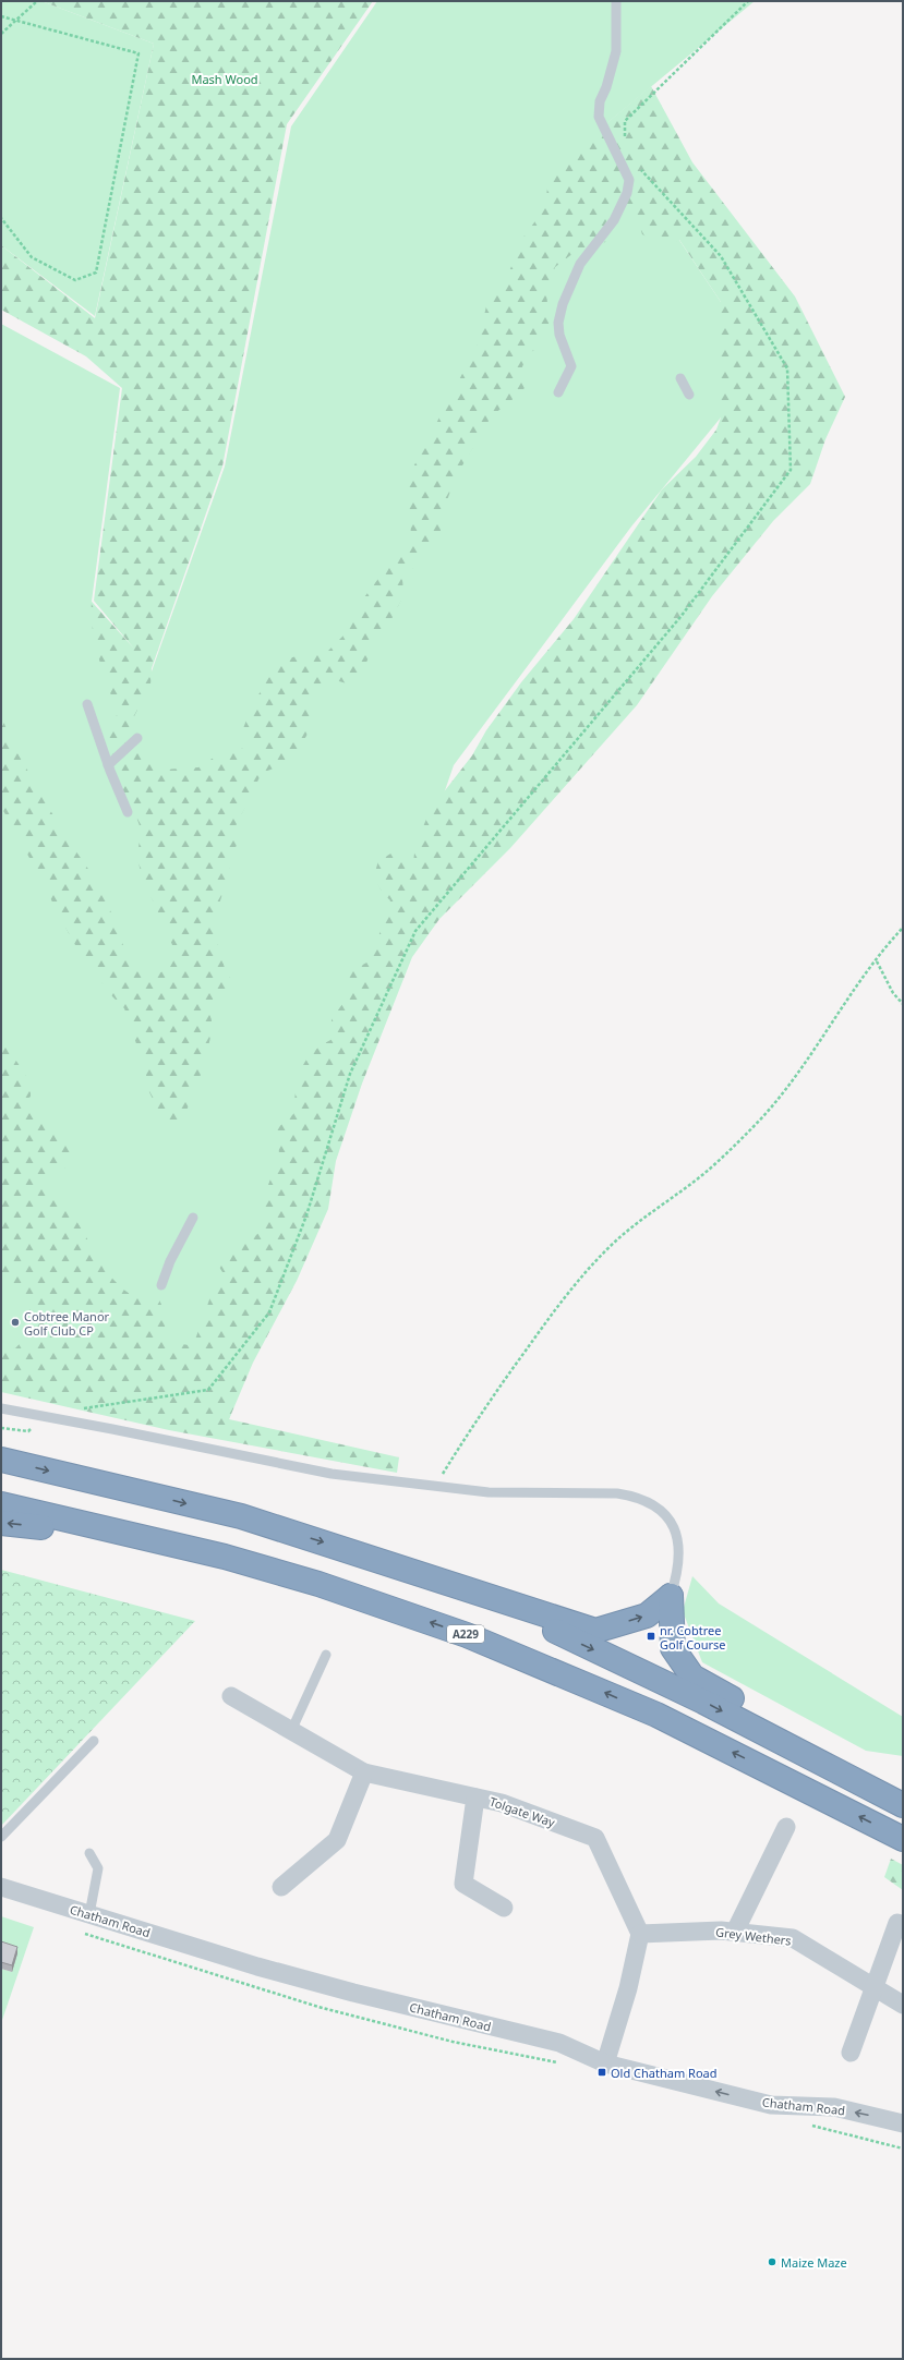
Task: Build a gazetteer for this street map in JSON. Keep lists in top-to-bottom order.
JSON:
{
  "streets": {
    "highway": ["A229"],
    "street": ["Tolgate Way", "Chatham Road", "Grey Wethers"]
  },
  "crossings": [
    ["Tolgate Way", "Grey Wethers"]
  ],
  "parks": ["Mash Wood"],
  "places": {
    "other": ["Cobtree Manor Golf Club CP", "Maize Maze"],
    "transit": ["nr. Cobtree Golf Course", "Old Chatham Road"]
  }
}
